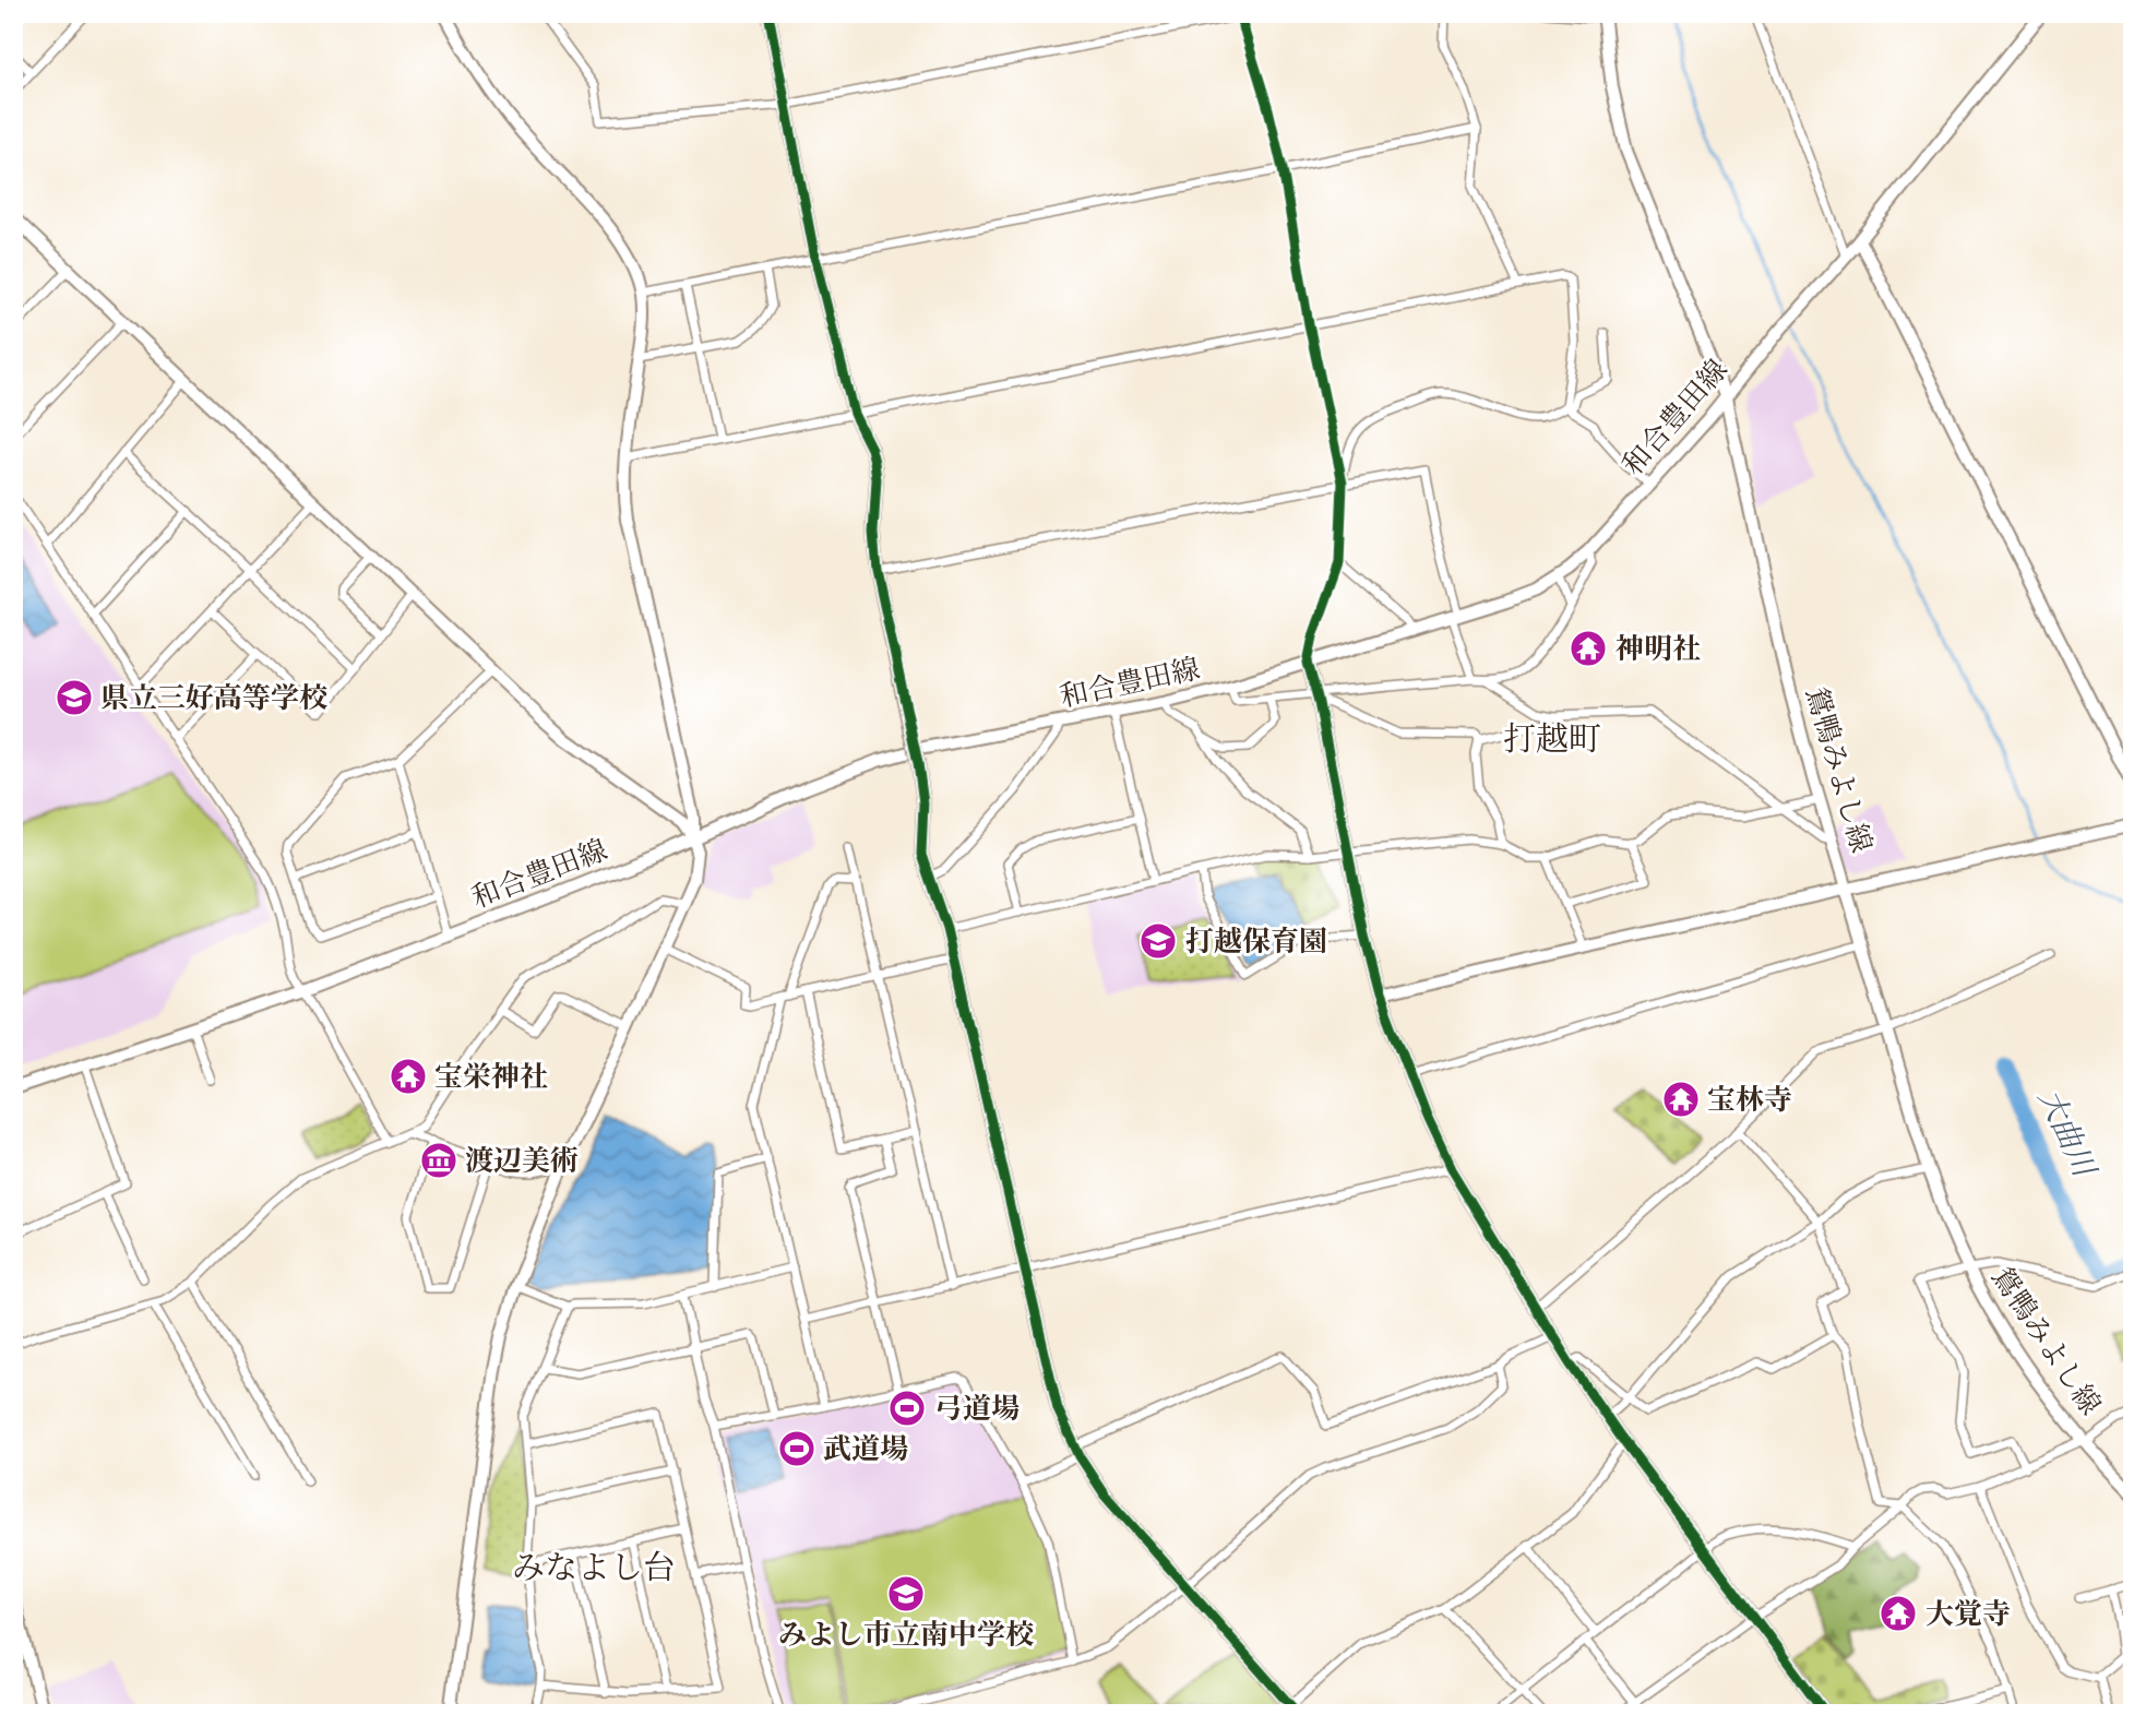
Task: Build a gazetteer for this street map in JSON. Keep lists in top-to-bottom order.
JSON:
{
  "streets": {
    "street": ["和合豊田線", "鴛鴨みよし線"]
  },
  "crossings": [
    ["和合豊田線", "鴛鴨みよし線"]
  ],
  "districts": ["打越町", "みなよし台"],
  "water": ["大曲川"],
  "places": {
    "temple": [
      "神明社",
      "宝栄神社",
      "宝林寺",
      "大覚寺"
    ],
    "school or university": ["県立三好高等学校", "打越保育園", "みよし市立南中学校"],
    "museum": ["渡辺美術"],
    "sports": ["弓道場", "武道場"]
  }
}
